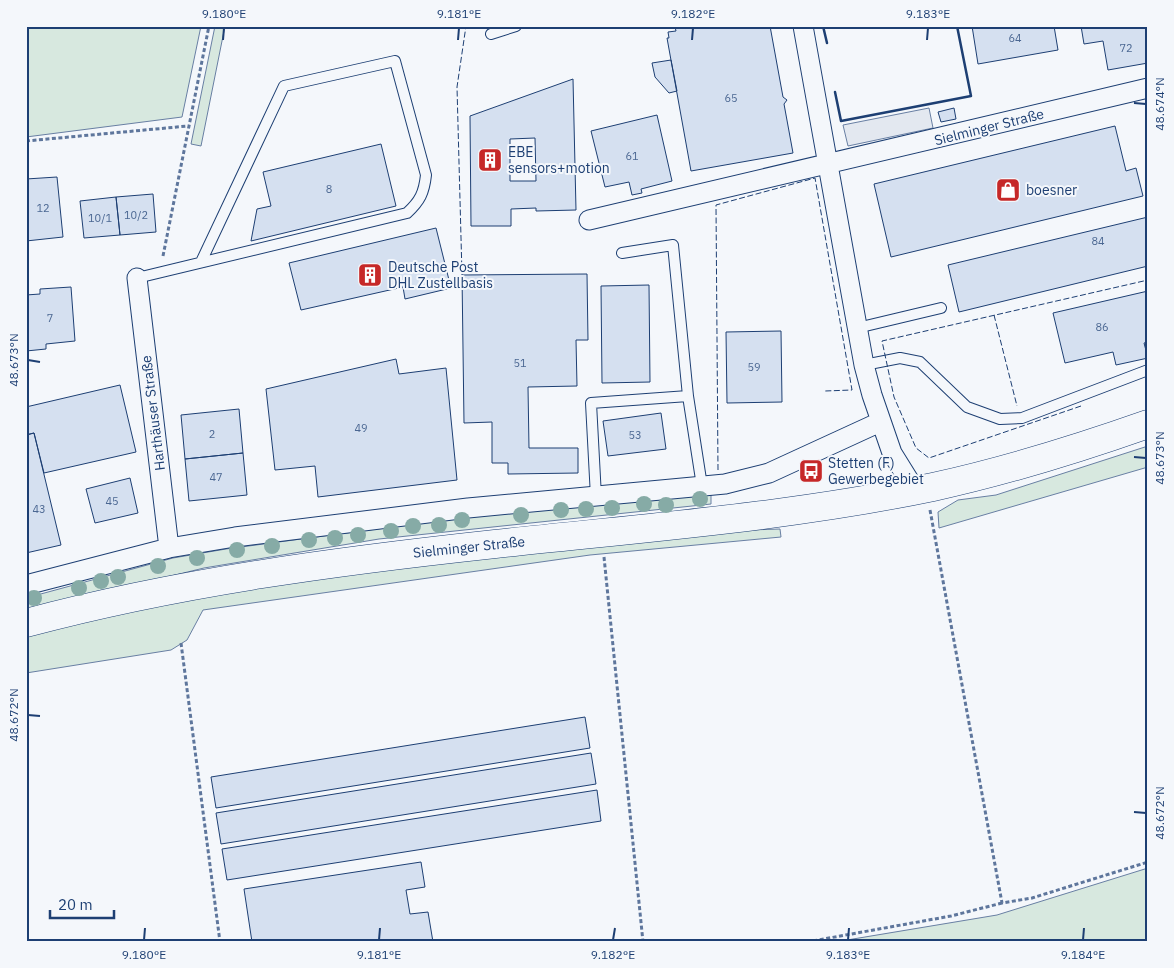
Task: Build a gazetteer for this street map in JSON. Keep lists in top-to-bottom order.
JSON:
{
  "streets": {
    "street": ["Sielminger Straße", "Harthäuser Straße"]
  },
  "places": {
    "building": ["EBE sensors+motion", "Deutsche Post DHL Zustellbasis"],
    "shop": ["boesner"],
    "bus stop": ["Stetten (F) Gewerbegebiet"]
  },
  "house_numbers": [
    "64",
    "72",
    "65",
    "61",
    "8",
    "12",
    "10/2",
    "10/1",
    "84",
    "7",
    "86",
    "51",
    "59",
    "49",
    "2",
    "53",
    "47",
    "45",
    "43"
  ],
  "scale_bar": "20 m",
  "coordinates": [
    "9.180°E",
    "9.181°E",
    "9.182°E",
    "9.183°E",
    "48.674°N",
    "48.673°N",
    "48.672°N",
    "9.184°E"
  ]
}
